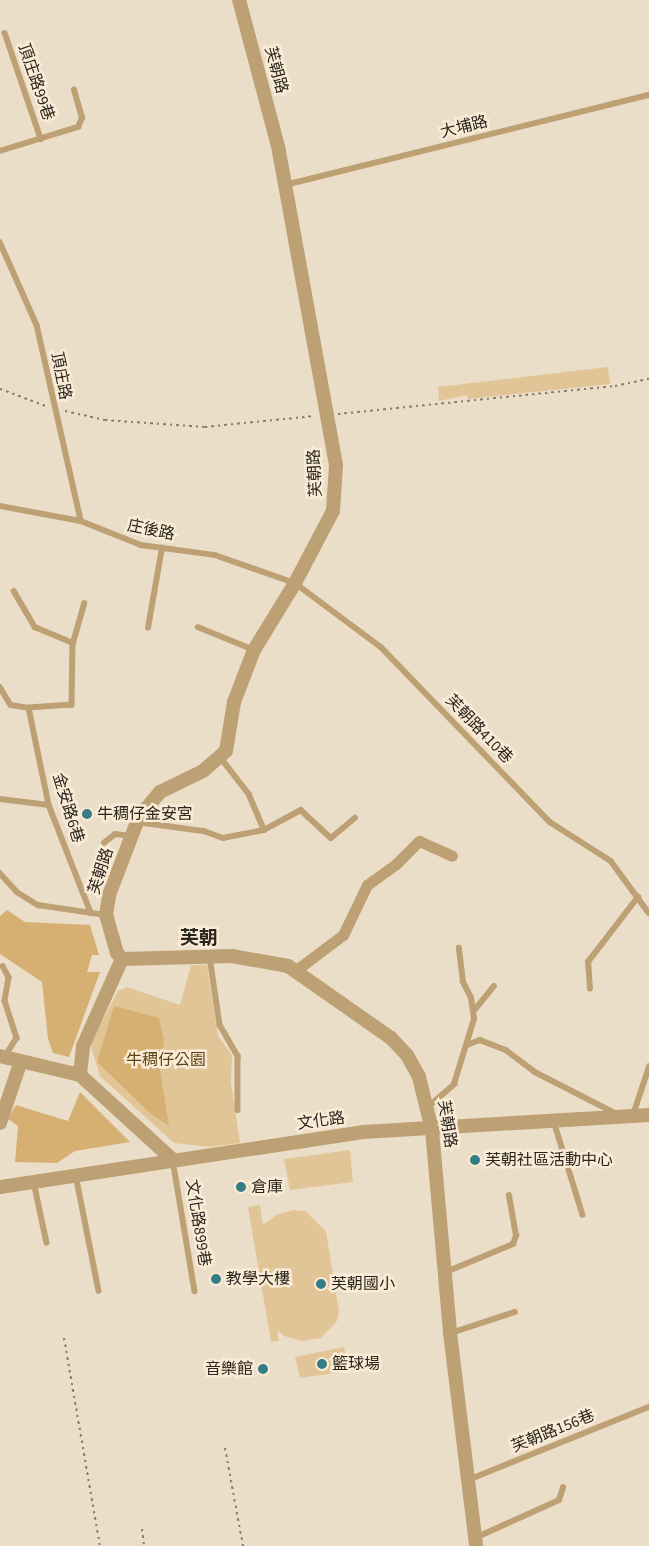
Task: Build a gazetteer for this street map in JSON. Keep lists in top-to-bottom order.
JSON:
{
  "streets": {
    "street": ["芙朝路", "文化路"],
    "lane": [
      "頂庄路99巷",
      "大埔路",
      "頂庄路",
      "庄後路",
      "芙朝路410巷",
      "金安路6巷",
      "文化路899巷",
      "芙朝路156巷"
    ]
  },
  "crossings": [
    ["芙朝路", "大埔路"],
    ["芙朝路", "庄後路"],
    ["芙朝路", "芙朝路410巷"],
    ["芙朝路", "文化路"],
    ["芙朝路", "芙朝路156巷"],
    ["頂庄路", "庄後路"],
    ["庄後路", "芙朝路410巷"],
    ["文化路", "文化路899巷"]
  ],
  "districts": ["芙朝"],
  "parks": ["牛稠仔公園"],
  "places": [
    "牛稠仔金安宮",
    "芙朝社區活動中心",
    "倉庫",
    "教學大樓",
    "芙朝國小",
    "籃球場",
    "音樂館"
  ]
}
